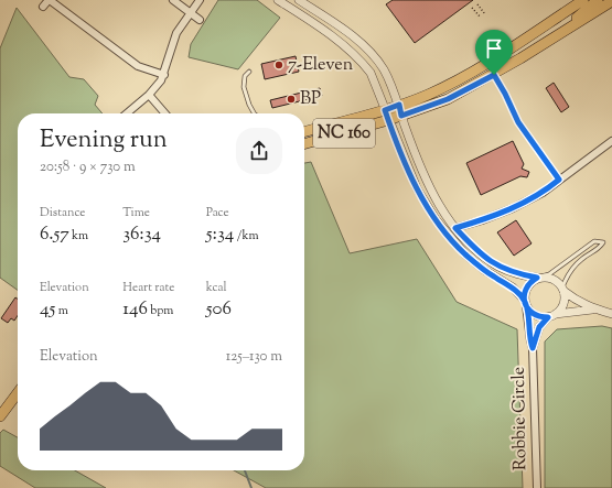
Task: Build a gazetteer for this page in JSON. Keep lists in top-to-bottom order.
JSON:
{
  "streets": {
    "main road": ["NC 160"],
    "street": ["Robbie Circle"]
  },
  "places": ["7-Eleven", "BP"],
  "page": {
    "heading": ["Evening run", "20:58 · 9 × 730 m"],
    "stats": [
      ["Distance", "6.57 km"],
      ["Time", "36:34"],
      ["Pace", "5:34 /km"],
      ["Elevation", "45 m"],
      ["Heart rate", "146 bpm"],
      ["kcal", "506"]
    ],
    "chart": ["Elevation", "125–130 m"]
  }
}
